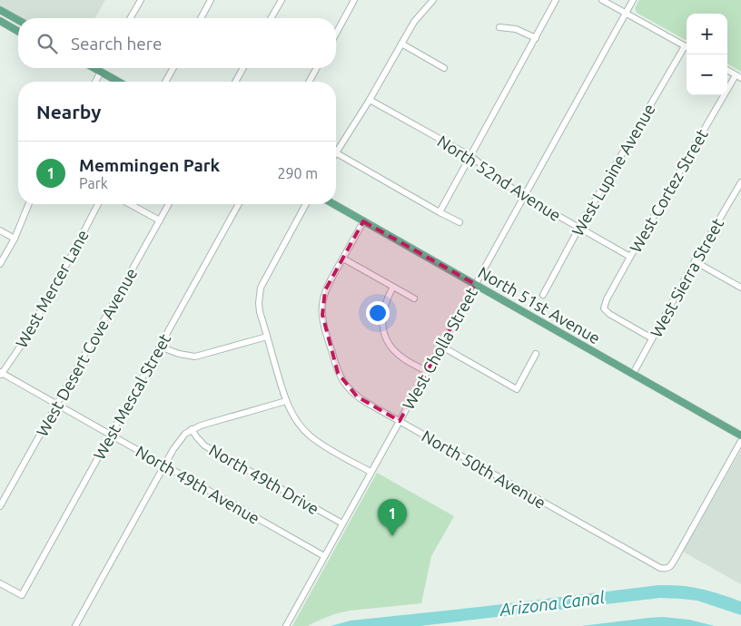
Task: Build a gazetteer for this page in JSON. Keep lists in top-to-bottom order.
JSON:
{
  "streets": {
    "main road": ["North 51st Avenue"],
    "street": [
      "West Lupine Avenue",
      "North 52nd Avenue",
      "West Cortez Street",
      "West Sierra Street",
      "West Mercer Lane",
      "West Cholla Street",
      "West Desert Cove Avenue",
      "West Mescal Street",
      "North 50th Avenue",
      "North 49th Drive",
      "North 49th Avenue"
    ]
  },
  "crossings": [
    ["West Lupine Avenue", "North 52nd Avenue"],
    ["North 52nd Avenue", "West Cortez Street"],
    ["North 52nd Avenue", "West Cholla Street"],
    ["West Cortez Street", "West Sierra Street"],
    ["West Sierra Street", "North 51st Avenue"],
    ["West Mercer Lane", "North 49th Avenue"],
    ["North 51st Avenue", "West Cholla Street"],
    ["North 51st Avenue", "North 50th Avenue"],
    ["West Cholla Street", "North 50th Avenue"],
    ["West Cholla Street", "North 49th Drive"],
    ["West Cholla Street", "North 49th Avenue"],
    ["West Desert Cove Avenue", "North 49th Avenue"],
    ["West Mescal Street", "North 49th Avenue"]
  ],
  "water": ["Arizona Canal"],
  "page": {
    "map_buttons": ["+", "−"],
    "search": "Search here",
    "heading": "Nearby",
    "list": [
      {
        "mark": "1",
        "name": "Memmingen Park",
        "note": "Park",
        "value": "290 m"
      }
    ],
    "pins": "1"
  }
}
